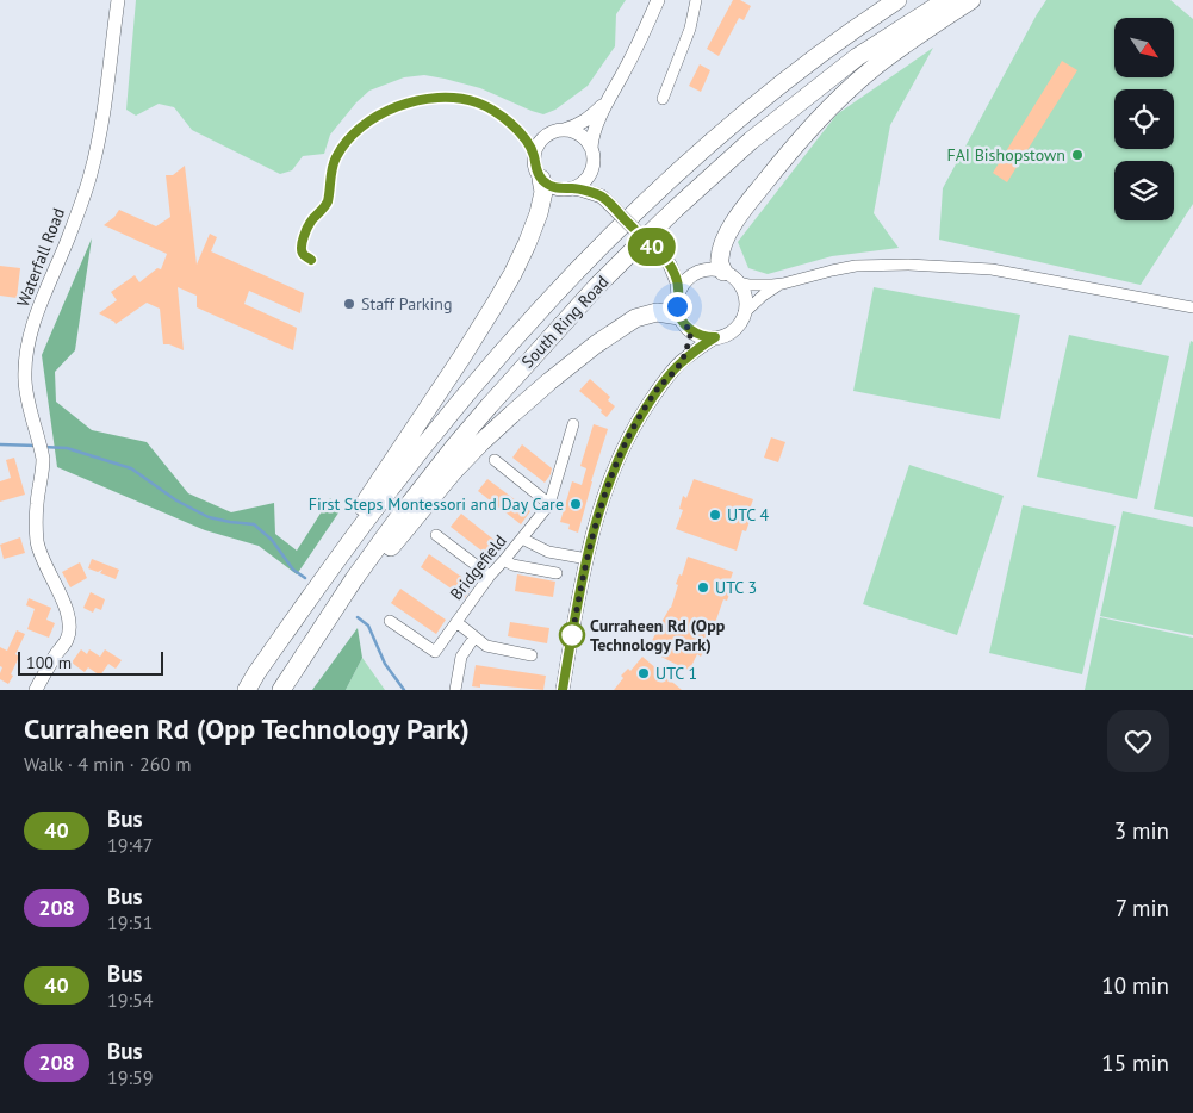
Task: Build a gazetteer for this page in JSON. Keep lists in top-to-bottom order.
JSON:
{
  "streets": {
    "highway": ["South Ring Road"],
    "street": ["Waterfall Road", "Bridgefield"]
  },
  "places": [
    "FAI Bishopstown",
    "Staff Parking",
    "First Steps Montessori and Day Care",
    "UTC 4",
    "UTC 3",
    "Curraheen Rd (Opp Technology Park)",
    "UTC 1"
  ],
  "lines": ["bus line 40"],
  "scale_bar": "100 m",
  "north": "bottom right",
  "page": {
    "on_map": "40",
    "scale": "100 m",
    "heading": ["Curraheen Rd (Opp Technology Park)", "Walk · 4 min · 260 m"],
    "list": [
      {
        "mark": "40",
        "name": "Bus",
        "note": "19:47",
        "value": "3 min"
      },
      {
        "mark": "208",
        "name": "Bus",
        "note": "19:51",
        "value": "7 min"
      },
      {
        "mark": "40",
        "name": "Bus",
        "note": "19:54",
        "value": "10 min"
      },
      {
        "mark": "208",
        "name": "Bus",
        "note": "19:59",
        "value": "15 min"
      }
    ]
  }
}
